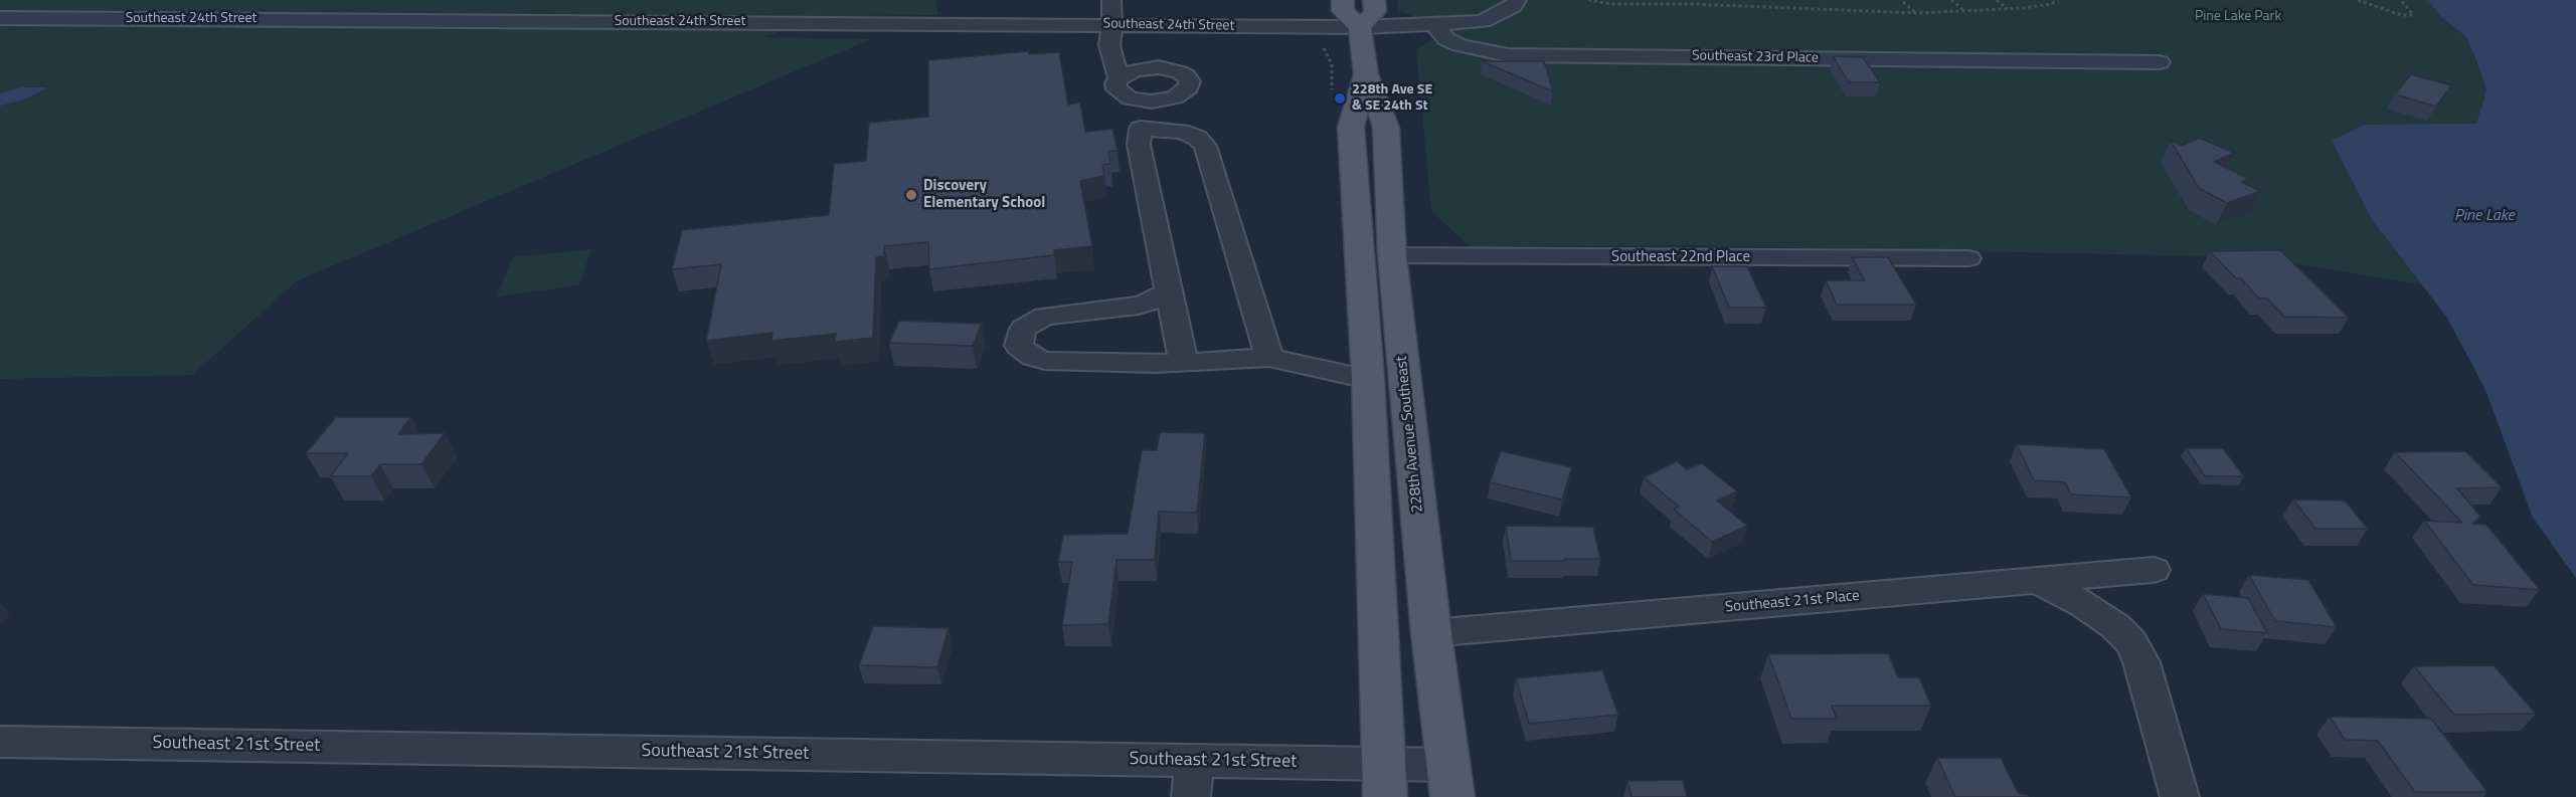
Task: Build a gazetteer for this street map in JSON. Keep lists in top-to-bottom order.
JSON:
{
  "streets": {
    "main road": ["228th Avenue Southeast"],
    "street": [
      "Southeast 24th Street",
      "Southeast 23rd Place",
      "Southeast 22nd Place",
      "Southeast 21st Place",
      "Southeast 21st Street"
    ]
  },
  "crossings": [
    ["Southeast 24th Street", "228th Avenue Southeast"],
    ["Southeast 22nd Place", "228th Avenue Southeast"],
    ["228th Avenue Southeast", "Southeast 21st Place"],
    ["228th Avenue Southeast", "Southeast 21st Street"]
  ],
  "water": ["Pine Lake"],
  "parks": ["Pine Lake Park"],
  "places": ["228th Ave SE & SE 24th St", "Discovery Elementary School"]
}
